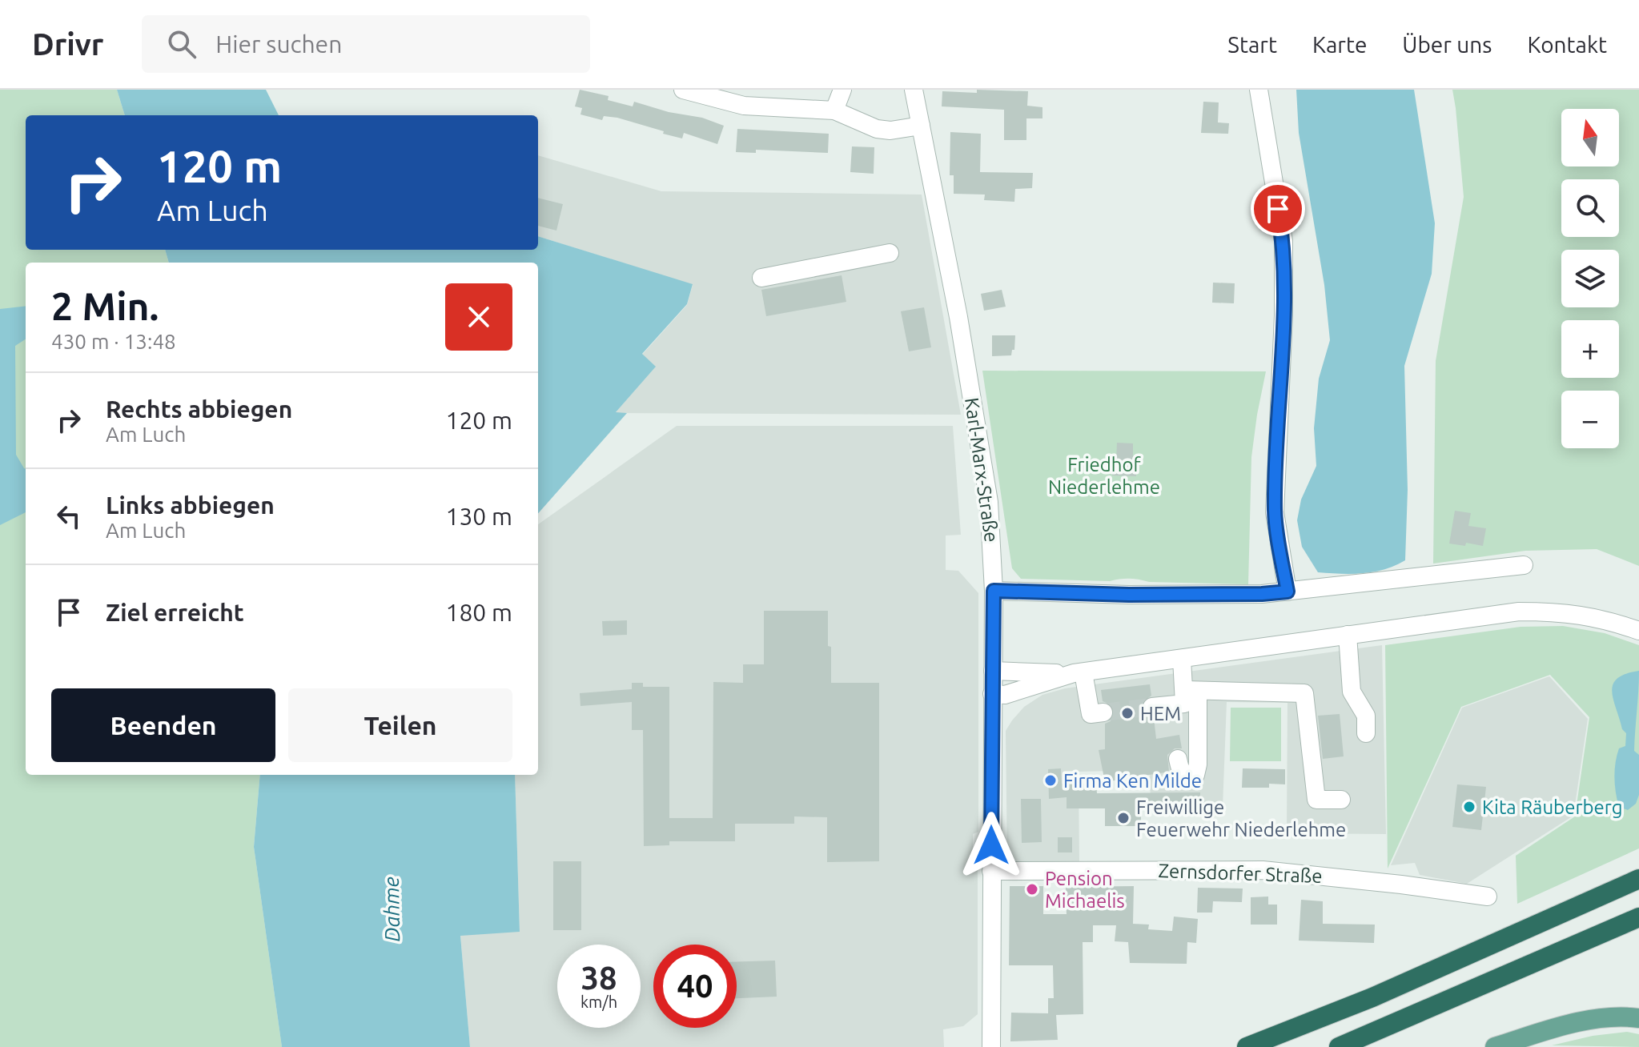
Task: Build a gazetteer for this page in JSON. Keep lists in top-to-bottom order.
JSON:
{
  "streets": {
    "street": ["Karl-Marx-Straße", "Zernsdorfer Straße"]
  },
  "crossings": [
    ["Karl-Marx-Straße", "Zernsdorfer Straße"]
  ],
  "water": ["Dahme"],
  "parks": ["Friedhof Niederlehme"],
  "places": [
    "HEM",
    "Firma Ken Milde",
    "Kita Räuberberg",
    "Freiwillige Feuerwehr Niederlehme",
    "Pension Michaelis"
  ],
  "north": "top",
  "page": {
    "header": "Drivr",
    "search": "Hier suchen",
    "nav": [
      "Start",
      "Karte",
      "Über uns",
      "Kontakt"
    ],
    "map_buttons": ["+", "−"],
    "turn": ["120 m", "Am Luch"],
    "heading": ["2 Min.", "430 m · 13:48"],
    "list": [
      {
        "name": "Rechts abbiegen",
        "note": "Am Luch",
        "value": "120 m"
      },
      {
        "name": "Links abbiegen",
        "note": "Am Luch",
        "value": "130 m"
      },
      {
        "name": "Ziel erreicht",
        "value": "180 m"
      }
    ],
    "buttons": ["Beenden", "Teilen"],
    "speed": "38 km/h",
    "limit": "40"
  }
}
